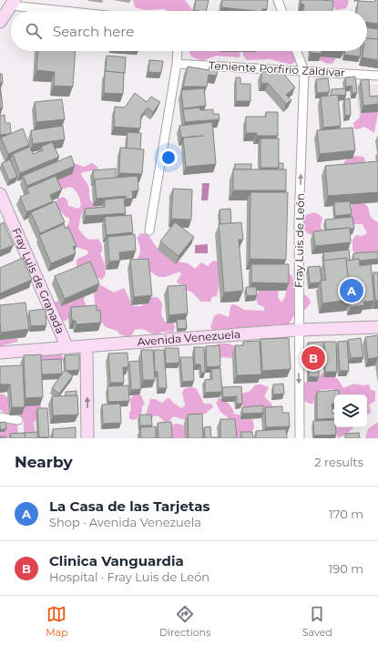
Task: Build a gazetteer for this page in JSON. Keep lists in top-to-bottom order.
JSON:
{
  "streets": {
    "main road": ["Fray Luis de Granada", "Avenida Venezuela"],
    "street": ["Teniente Porfirio Zaldívar", "Fray Luis de León"]
  },
  "crossings": [
    ["Teniente Porfirio Zaldívar", "Fray Luis de León"],
    ["Fray Luis de León", "Avenida Venezuela"],
    ["Fray Luis de Granada", "Avenida Venezuela"]
  ],
  "page": {
    "search": "Search here",
    "pins": ["A", "B"],
    "heading": ["Nearby", "2 results"],
    "list": [
      {
        "mark": "A",
        "name": "La Casa de las Tarjetas",
        "note": "Shop · Avenida Venezuela",
        "value": "170 m"
      },
      {
        "mark": "B",
        "name": "Clinica Vanguardia",
        "note": "Hospital · Fray Luis de León",
        "value": "190 m"
      }
    ],
    "nav": ["Map", "Directions", "Saved"]
  }
}
